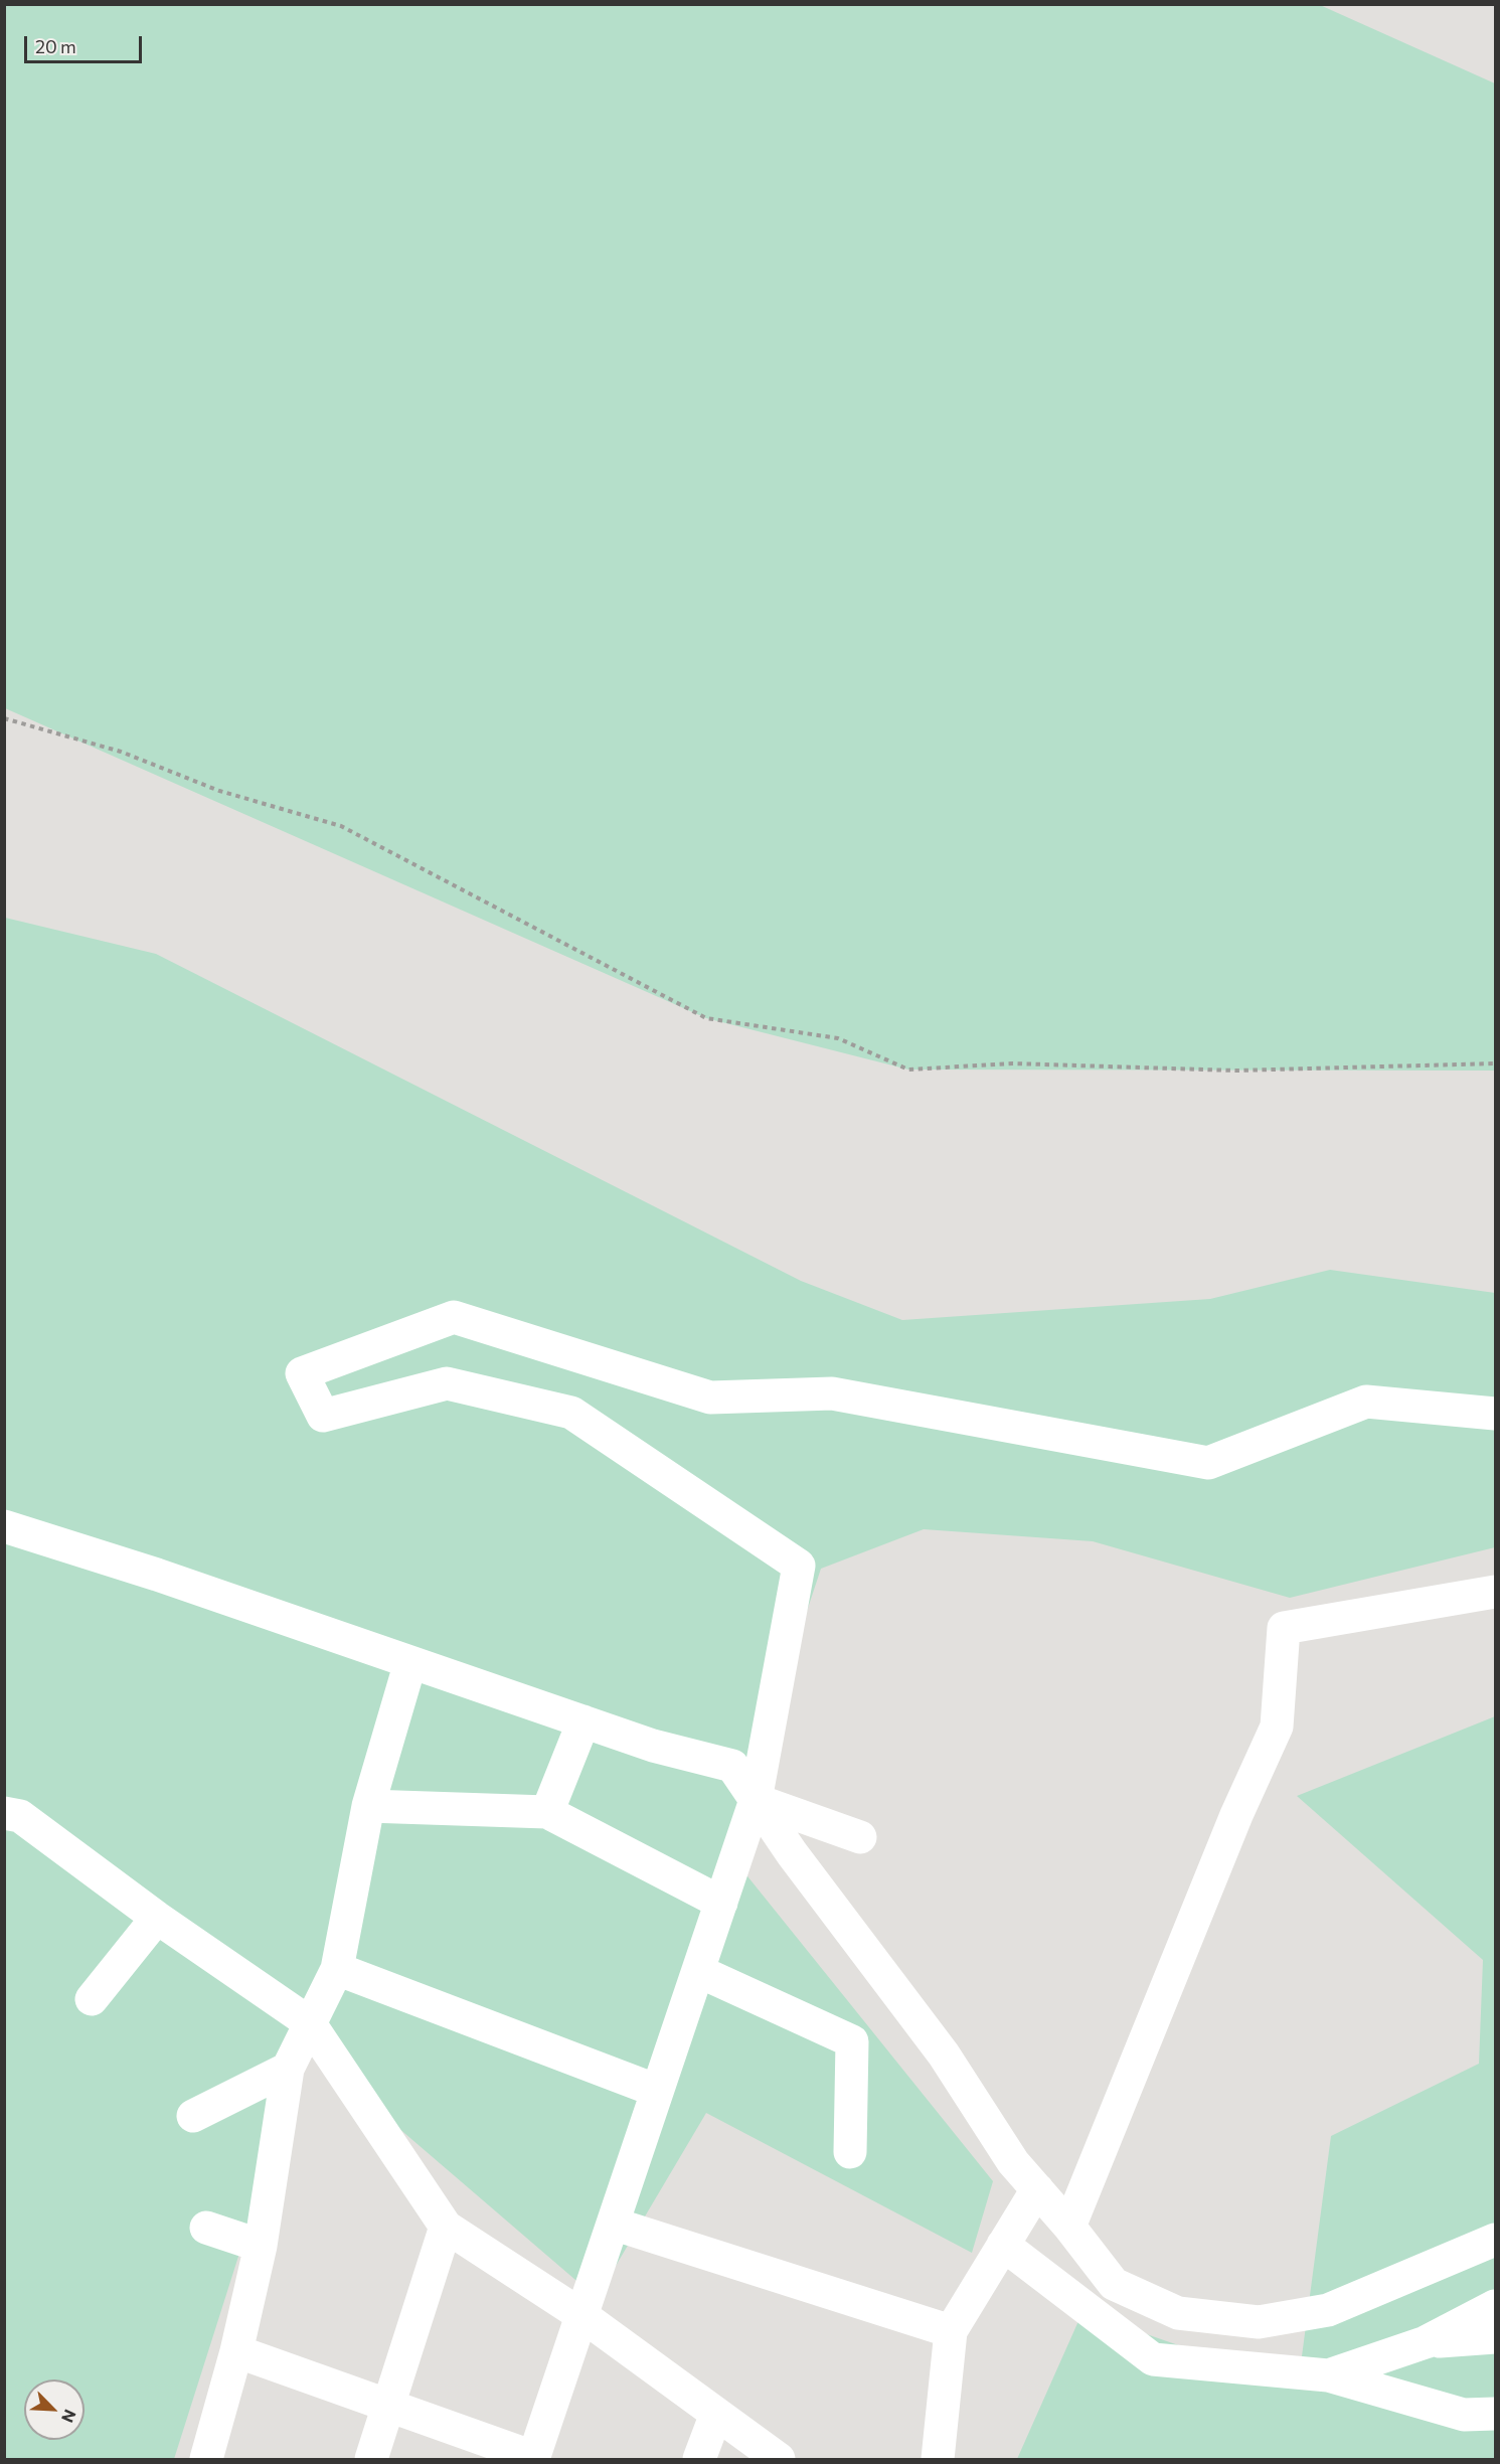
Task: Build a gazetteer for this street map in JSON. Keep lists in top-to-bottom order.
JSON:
{
  "scale_bar": "20 m",
  "north": "bottom right"
}
